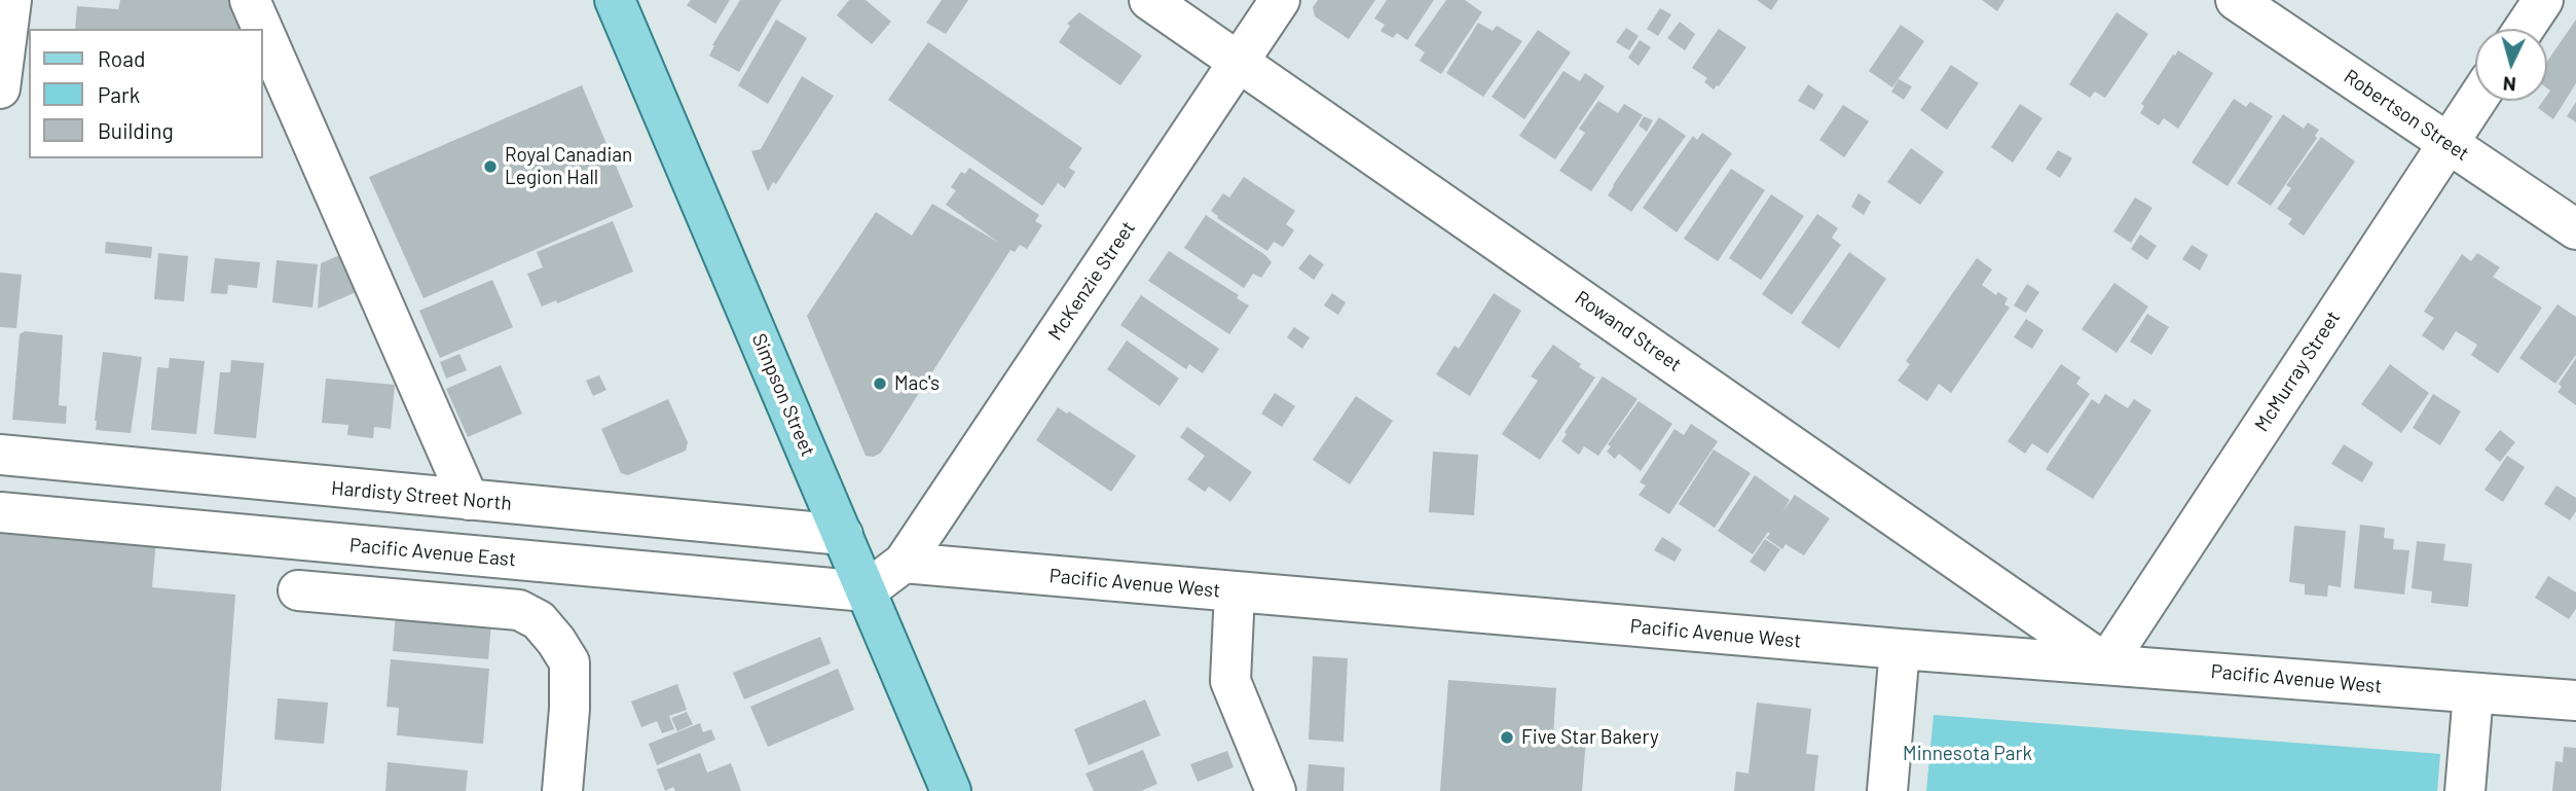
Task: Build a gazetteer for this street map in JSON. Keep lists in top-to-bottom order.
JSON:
{
  "streets": {
    "main road": ["Simpson Street"],
    "street": [
      "Robertson Street",
      "McKenzie Street",
      "Rowand Street",
      "McMurray Street",
      "Hardisty Street North",
      "Pacific Avenue East",
      "Pacific Avenue West"
    ]
  },
  "crossings": [
    ["Robertson Street", "McMurray Street"],
    ["McKenzie Street", "Rowand Street"],
    ["McKenzie Street", "Pacific Avenue West"],
    ["Rowand Street", "McMurray Street"],
    ["Rowand Street", "Pacific Avenue West"],
    ["McMurray Street", "Pacific Avenue West"],
    ["Simpson Street", "Hardisty Street North"],
    ["Simpson Street", "Pacific Avenue East"]
  ],
  "parks": ["Minnesota Park"],
  "places": ["Royal Canadian Legion Hall", "Mac's", "Five Star Bakery"],
  "legend": ["Road", "Park", "Building"],
  "north": "bottom"
}
